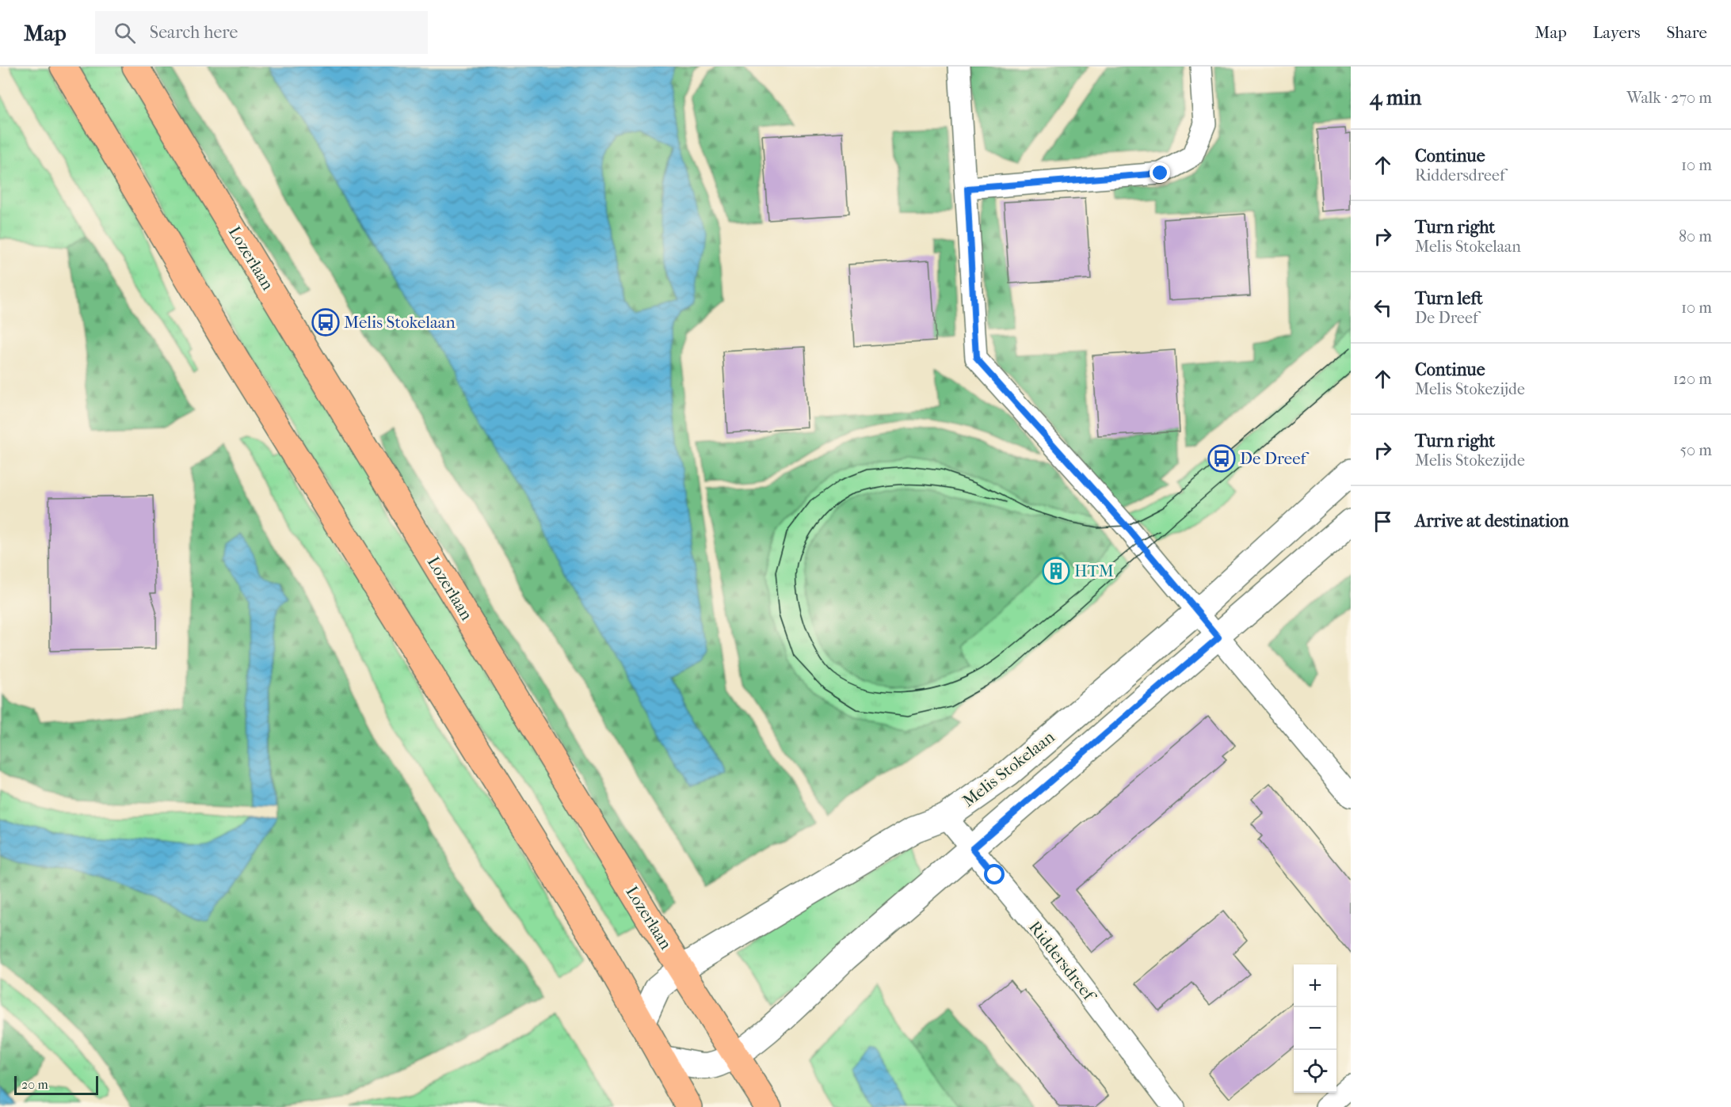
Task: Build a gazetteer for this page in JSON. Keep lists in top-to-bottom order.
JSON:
{
  "streets": {
    "main road": ["Lozerlaan"],
    "street": ["Melis Stokelaan", "Riddersdreef"]
  },
  "crossings": [
    ["Lozerlaan", "Melis Stokelaan"],
    ["Melis Stokelaan", "Riddersdreef"]
  ],
  "places": {
    "bus stop": ["Melis Stokelaan", "De Dreef"],
    "building": ["HTM"]
  },
  "scale_bar": "20 m",
  "page": {
    "header": "Map",
    "search": "Search here",
    "nav": ["Map", "Layers", "Share"],
    "heading": ["4 min", "Walk · 270 m"],
    "list": [
      ["Continue", "Riddersdreef", "10 m"],
      ["Turn right", "Melis Stokelaan", "80 m"],
      ["Turn left", "De Dreef", "10 m"],
      ["Continue", "Melis Stokezijde", "120 m"],
      ["Turn right", "Melis Stokezijde", "50 m"],
      "Arrive at destination"
    ],
    "map_buttons": ["+", "−"],
    "scale": "20 m"
  }
}
